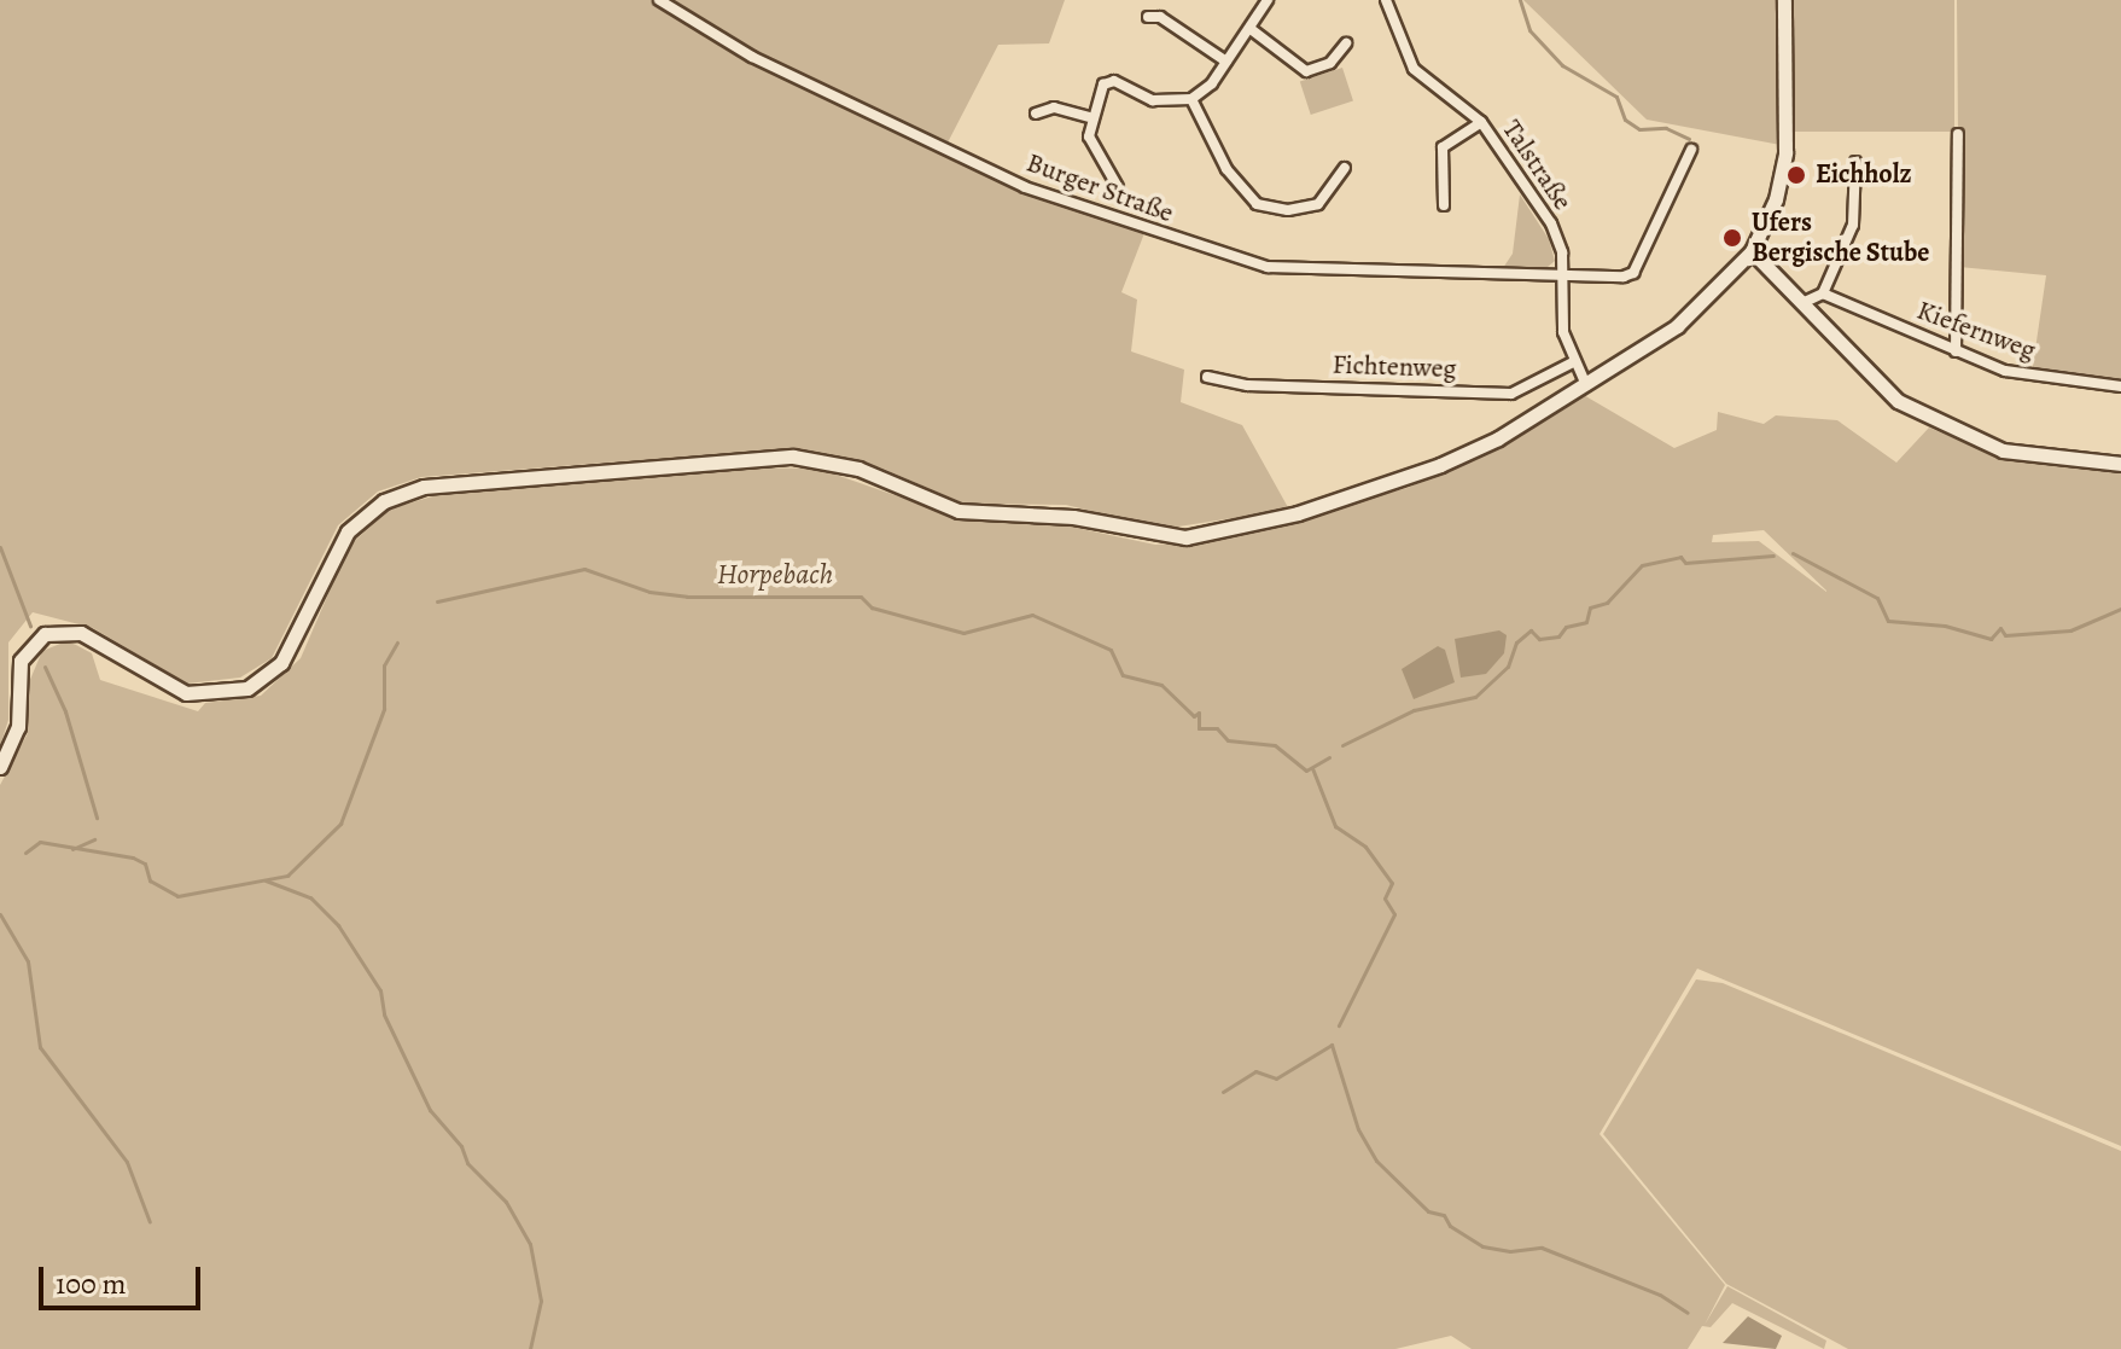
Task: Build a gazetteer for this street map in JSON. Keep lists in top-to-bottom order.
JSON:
{
  "streets": {
    "street": [
      "Talstraße",
      "Burger Straße",
      "Kiefernweg",
      "Fichtenweg"
    ]
  },
  "crossings": [
    ["Talstraße", "Burger Straße"],
    ["Talstraße", "Fichtenweg"]
  ],
  "water": ["Horpebach"],
  "places": ["Eichholz", "Ufers Bergische Stube"],
  "scale_bar": "100 m"
}
